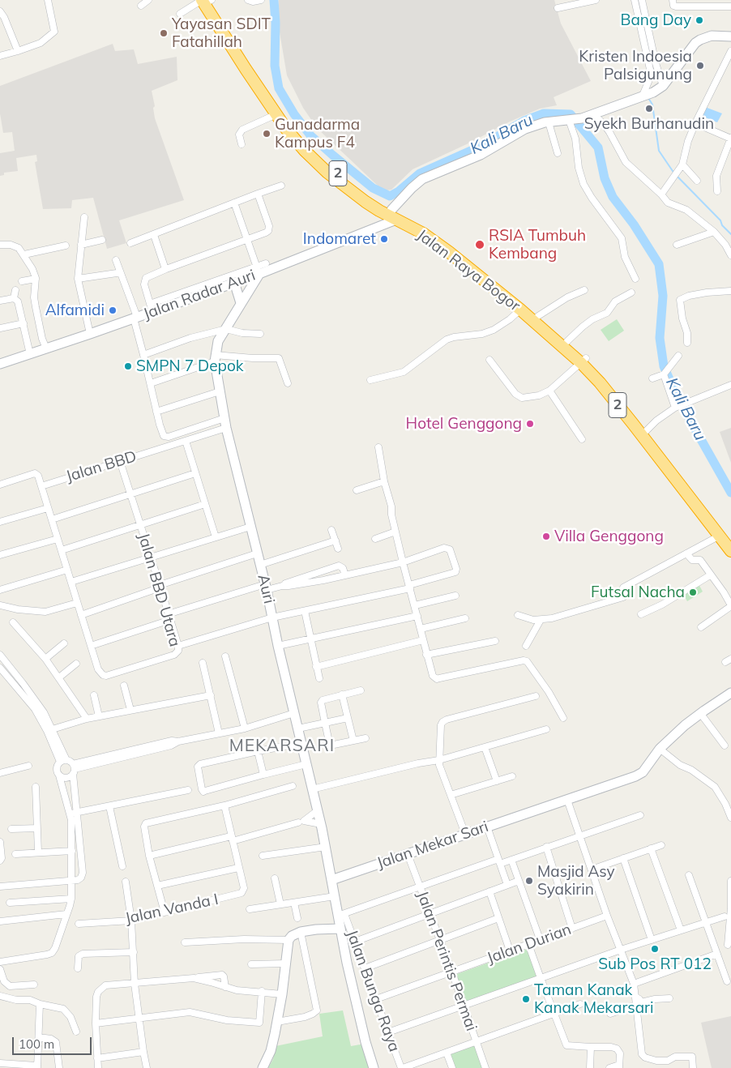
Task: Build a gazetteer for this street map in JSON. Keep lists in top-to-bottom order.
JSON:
{
  "streets": {
    "highway": ["2", "Jalan Raya Bogor"],
    "main road": ["Jalan Radar Auri", "Auri", "Jalan Mekar Sari"],
    "street": [
      "Jalan BBD",
      "Jalan BBD Utara",
      "Jalan Vanda I",
      "Jalan Durian",
      "Jalan Perintis Permai",
      "Jalan Bunga Raya"
    ]
  },
  "crossings": [
    ["Jalan Raya Bogor", "Jalan Radar Auri"],
    ["Jalan Radar Auri", "Auri"],
    ["Jalan BBD", "Auri"],
    ["Jalan BBD", "Jalan BBD Utara"],
    ["Auri", "Jalan Mekar Sari"],
    ["Jalan Mekar Sari", "Jalan Perintis Permai"],
    ["Jalan Durian", "Jalan Perintis Permai"],
    ["Jalan Durian", "Jalan Bunga Raya"]
  ],
  "districts": ["MEKARSARI"],
  "water": ["Kali Baru"],
  "places": [
    "Bang Day",
    "Yayasan SDIT Fatahillah",
    "Kristen Indoesia Palsigunung",
    "Syekh Burhanudin",
    "Gunadarma Kampus F4",
    "Indomaret",
    "RSIA Tumbuh Kembang",
    "Alfamidi",
    "SMPN 7 Depok",
    "Hotel Genggong",
    "Villa Genggong",
    "Futsal Nacha",
    "Masjid Asy Syakirin",
    "Sub Pos RT 012",
    "Taman Kanak Kanak Mekarsari"
  ],
  "scale_bar": "100 m"
}
